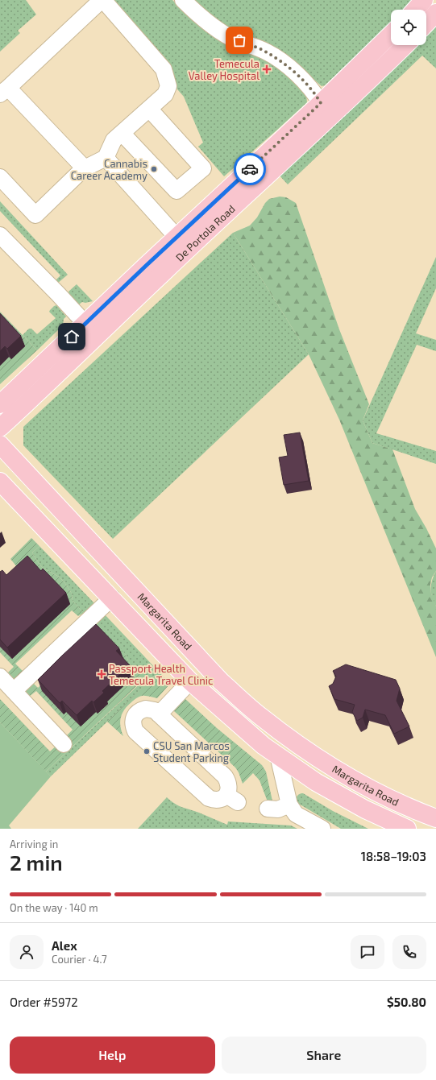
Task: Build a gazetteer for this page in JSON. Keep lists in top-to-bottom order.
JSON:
{
  "streets": {
    "main road": ["De Portola Road", "Margarita Road"]
  },
  "places": {
    "health": ["Temecula Valley Hospital", "Passport Health Temecula Travel Clinic"],
    "other": ["Cannabis Career Academy", "CSU San Marcos Student Parking"]
  },
  "page": {
    "heading": ["2 min", "Arriving in", "18:58–19:03"],
    "panel": [
      "Alex",
      "Courier · 4.7",
      "Order #5972",
      "$50.80"
    ],
    "bar": "On the way · 140 m",
    "buttons": ["Help", "Share"]
  }
}
